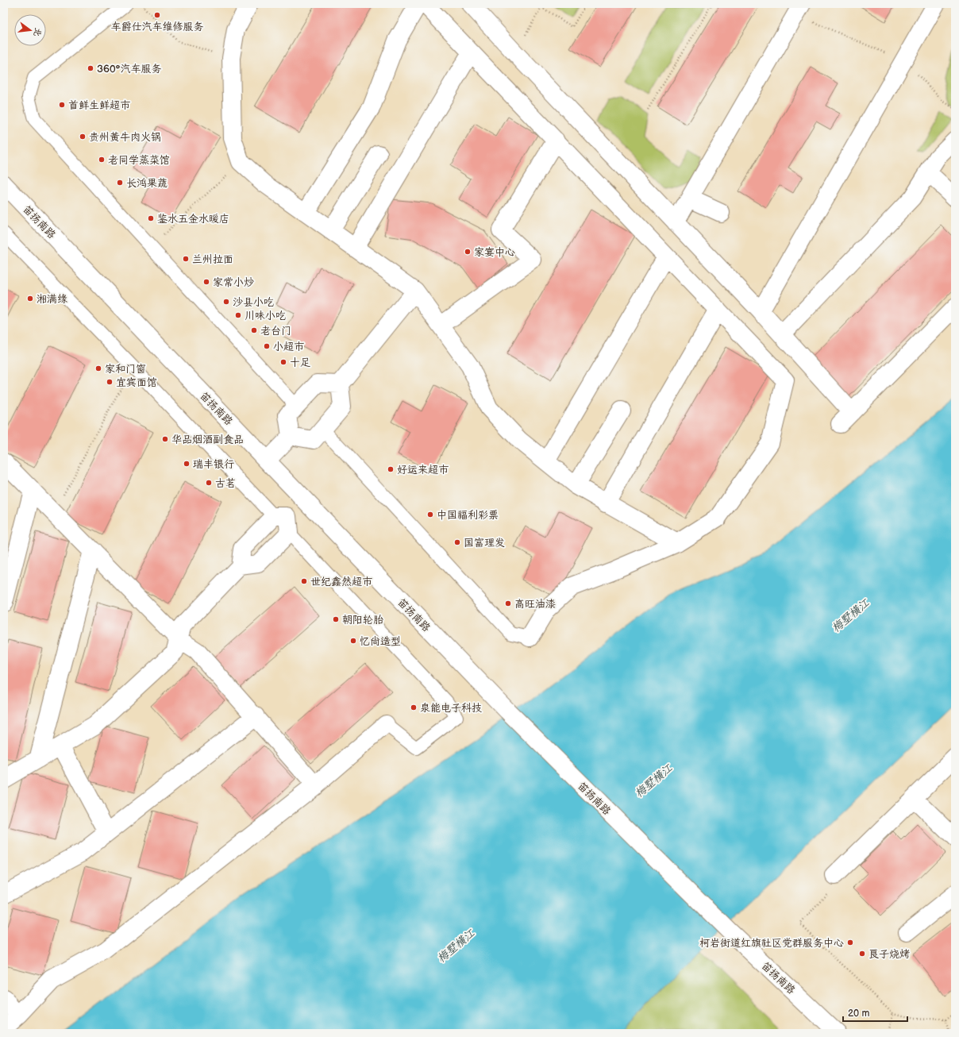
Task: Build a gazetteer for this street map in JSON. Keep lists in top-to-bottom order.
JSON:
{
  "streets": {
    "street": ["笛扬南路"]
  },
  "water": ["梅墅横江"],
  "places": [
    "车爵仕汽车维修服务",
    "360°汽车服务",
    "首鲜生鲜超市",
    "贵州黄牛肉火锅",
    "老同学蒸菜馆",
    "长鸿果蔬",
    "鉴水五金水暖店",
    "家宴中心",
    "兰州拉面",
    "家常小炒",
    "湘满缘",
    "沙县小吃",
    "川味小吃",
    "老台门",
    "小超市",
    "十足",
    "家和门窗",
    "宜宾面馆",
    "华品烟酒副食品",
    "瑞丰银行",
    "好运来超市",
    "古茗",
    "中国福利彩票",
    "国富理发",
    "世纪鑫然超市",
    "高旺油漆",
    "朝阳轮胎",
    "忆尚造型",
    "泉能电子科技",
    "柯岩街道红旗社区党群服务中心",
    "良子烧烤"
  ],
  "scale_bar": "20 m",
  "north": "right"
}
